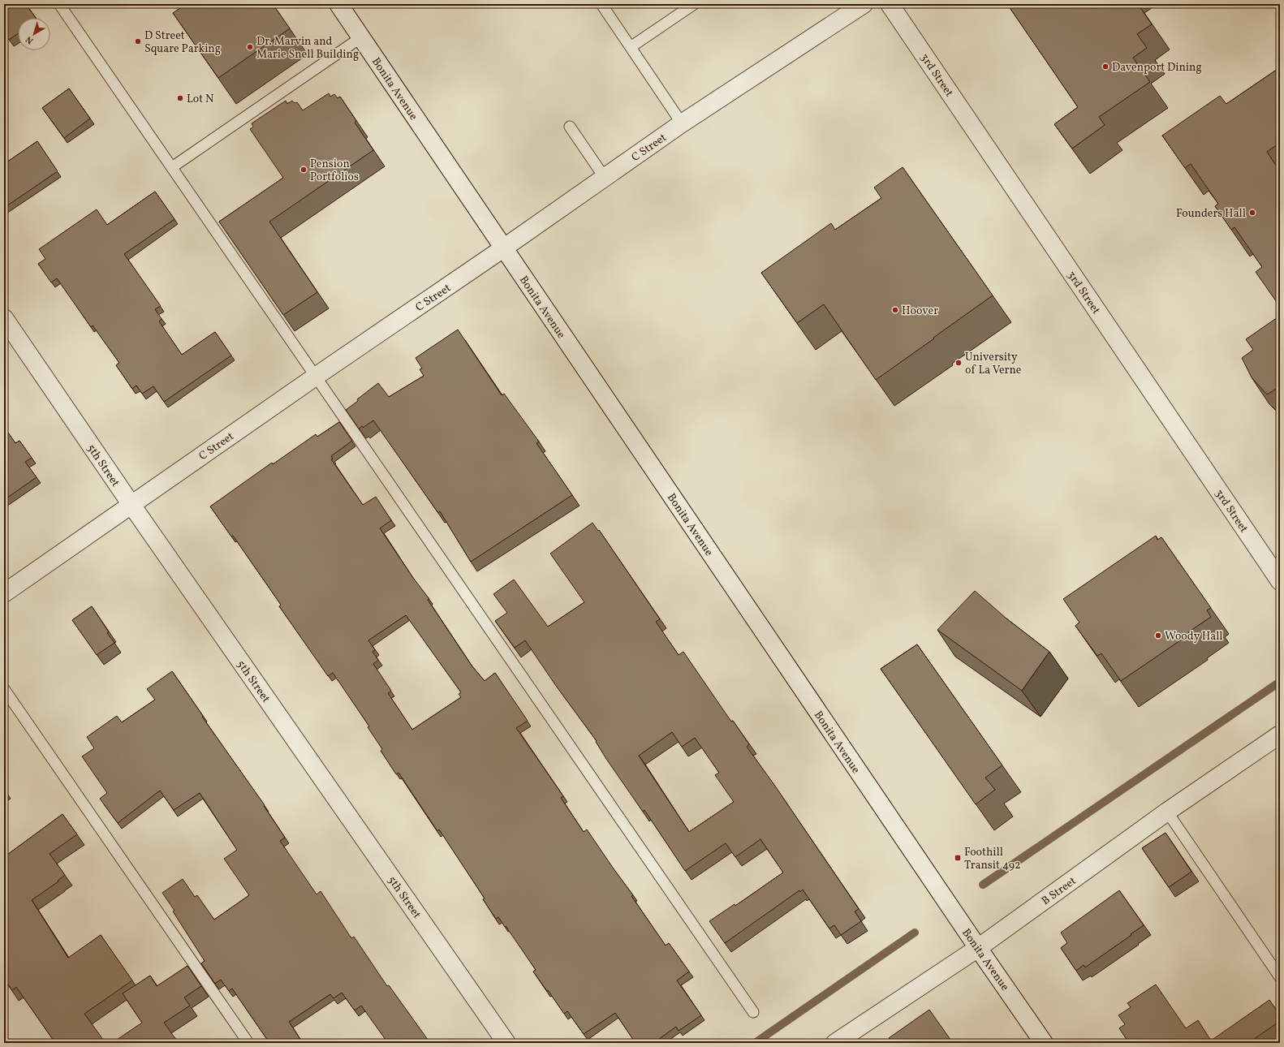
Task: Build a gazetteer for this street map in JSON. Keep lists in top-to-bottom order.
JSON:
{
  "streets": {
    "street": [
      "3rd Street",
      "Bonita Avenue",
      "C Street",
      "5th Street",
      "B Street"
    ]
  },
  "crossings": [
    ["Bonita Avenue", "C Street"],
    ["Bonita Avenue", "B Street"],
    ["C Street", "5th Street"]
  ],
  "places": {
    "other": [
      "D Street Square Parking",
      "Dr. Marvin and Marie Snell Building",
      "Davenport Dining",
      "Lot N",
      "Pension Portfolios",
      "Founders Hall",
      "Hoover",
      "University of La Verne",
      "Woody Hall"
    ],
    "transit": ["Foothill Transit 492"]
  },
  "north": "bottom left"
}
